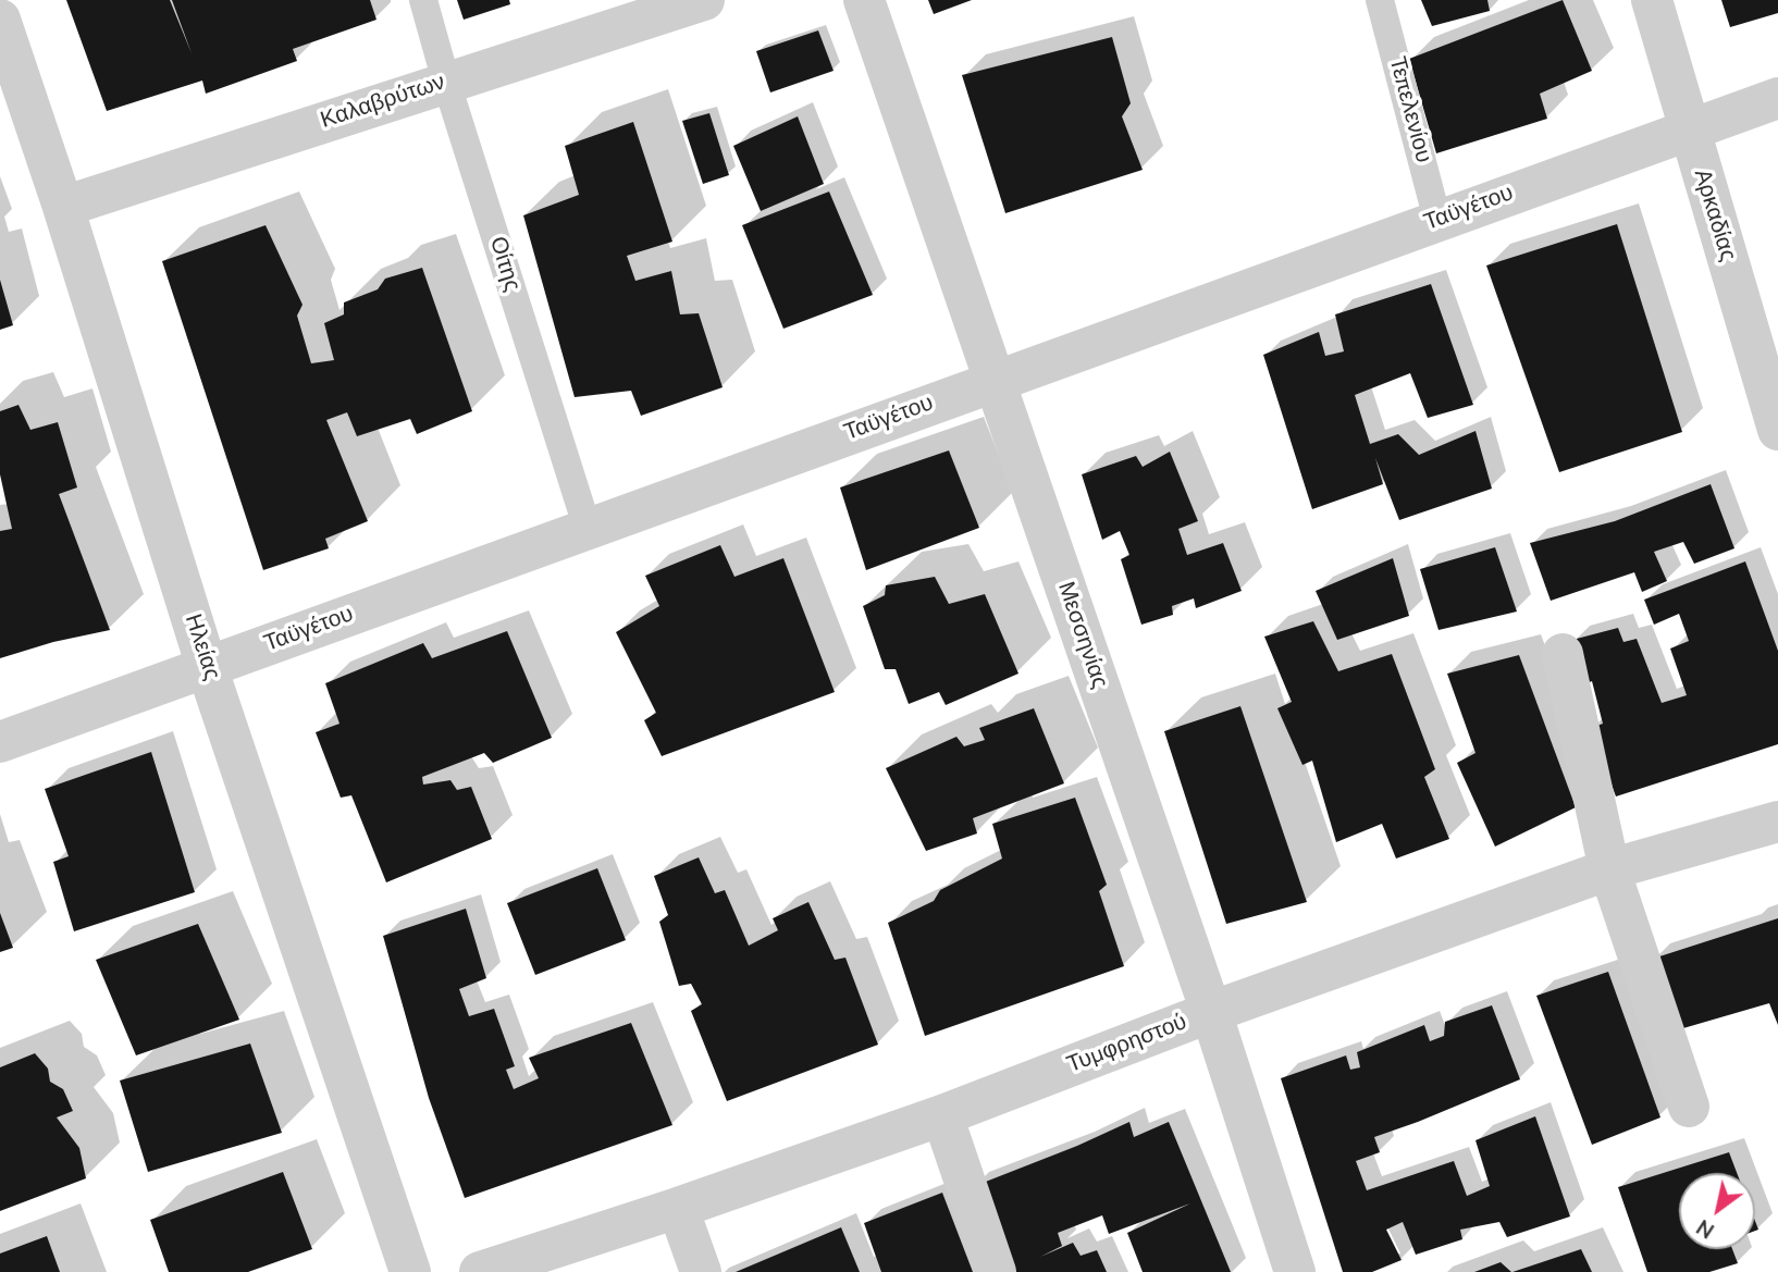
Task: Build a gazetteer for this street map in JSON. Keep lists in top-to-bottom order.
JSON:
{
  "streets": {
    "street": [
      "Καλαβρύτων",
      "Ταϋγέτου",
      "Αρκαδίας",
      "Μεσσηνίας",
      "Ηλείας",
      "Τυμφρηστού"
    ],
    "lane": ["Τεπελενίου", "Οίτης"]
  },
  "crossings": [
    ["Καλαβρύτων", "Οίτης"],
    ["Καλαβρύτων", "Ηλείας"],
    ["Τεπελενίου", "Ταϋγέτου"],
    ["Ταϋγέτου", "Αρκαδίας"],
    ["Ταϋγέτου", "Οίτης"],
    ["Ταϋγέτου", "Μεσσηνίας"],
    ["Ταϋγέτου", "Ηλείας"],
    ["Μεσσηνίας", "Τυμφρηστού"]
  ],
  "north": "bottom left"
}
